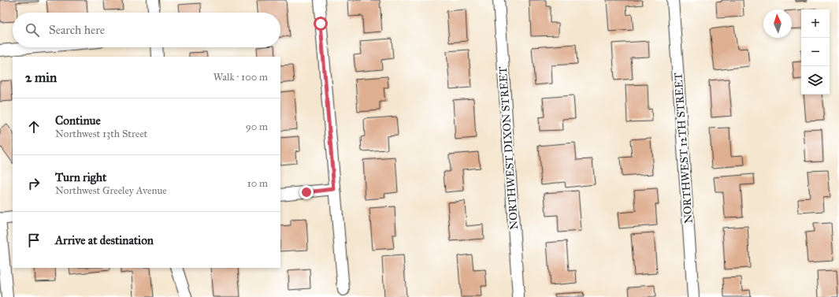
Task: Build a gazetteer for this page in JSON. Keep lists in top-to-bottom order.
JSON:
{
  "streets": {
    "street": ["NORTHWEST DIXON STREET", "NORTHWEST 12TH STREET"]
  },
  "north": "top",
  "page": {
    "map_buttons": ["+", "−"],
    "search": "Search here",
    "heading": ["2 min", "Walk · 100 m"],
    "list": [
      ["Continue", "Northwest 13th Street", "90 m"],
      ["Turn right", "Northwest Greeley Avenue", "10 m"],
      "Arrive at destination"
    ]
  }
}
